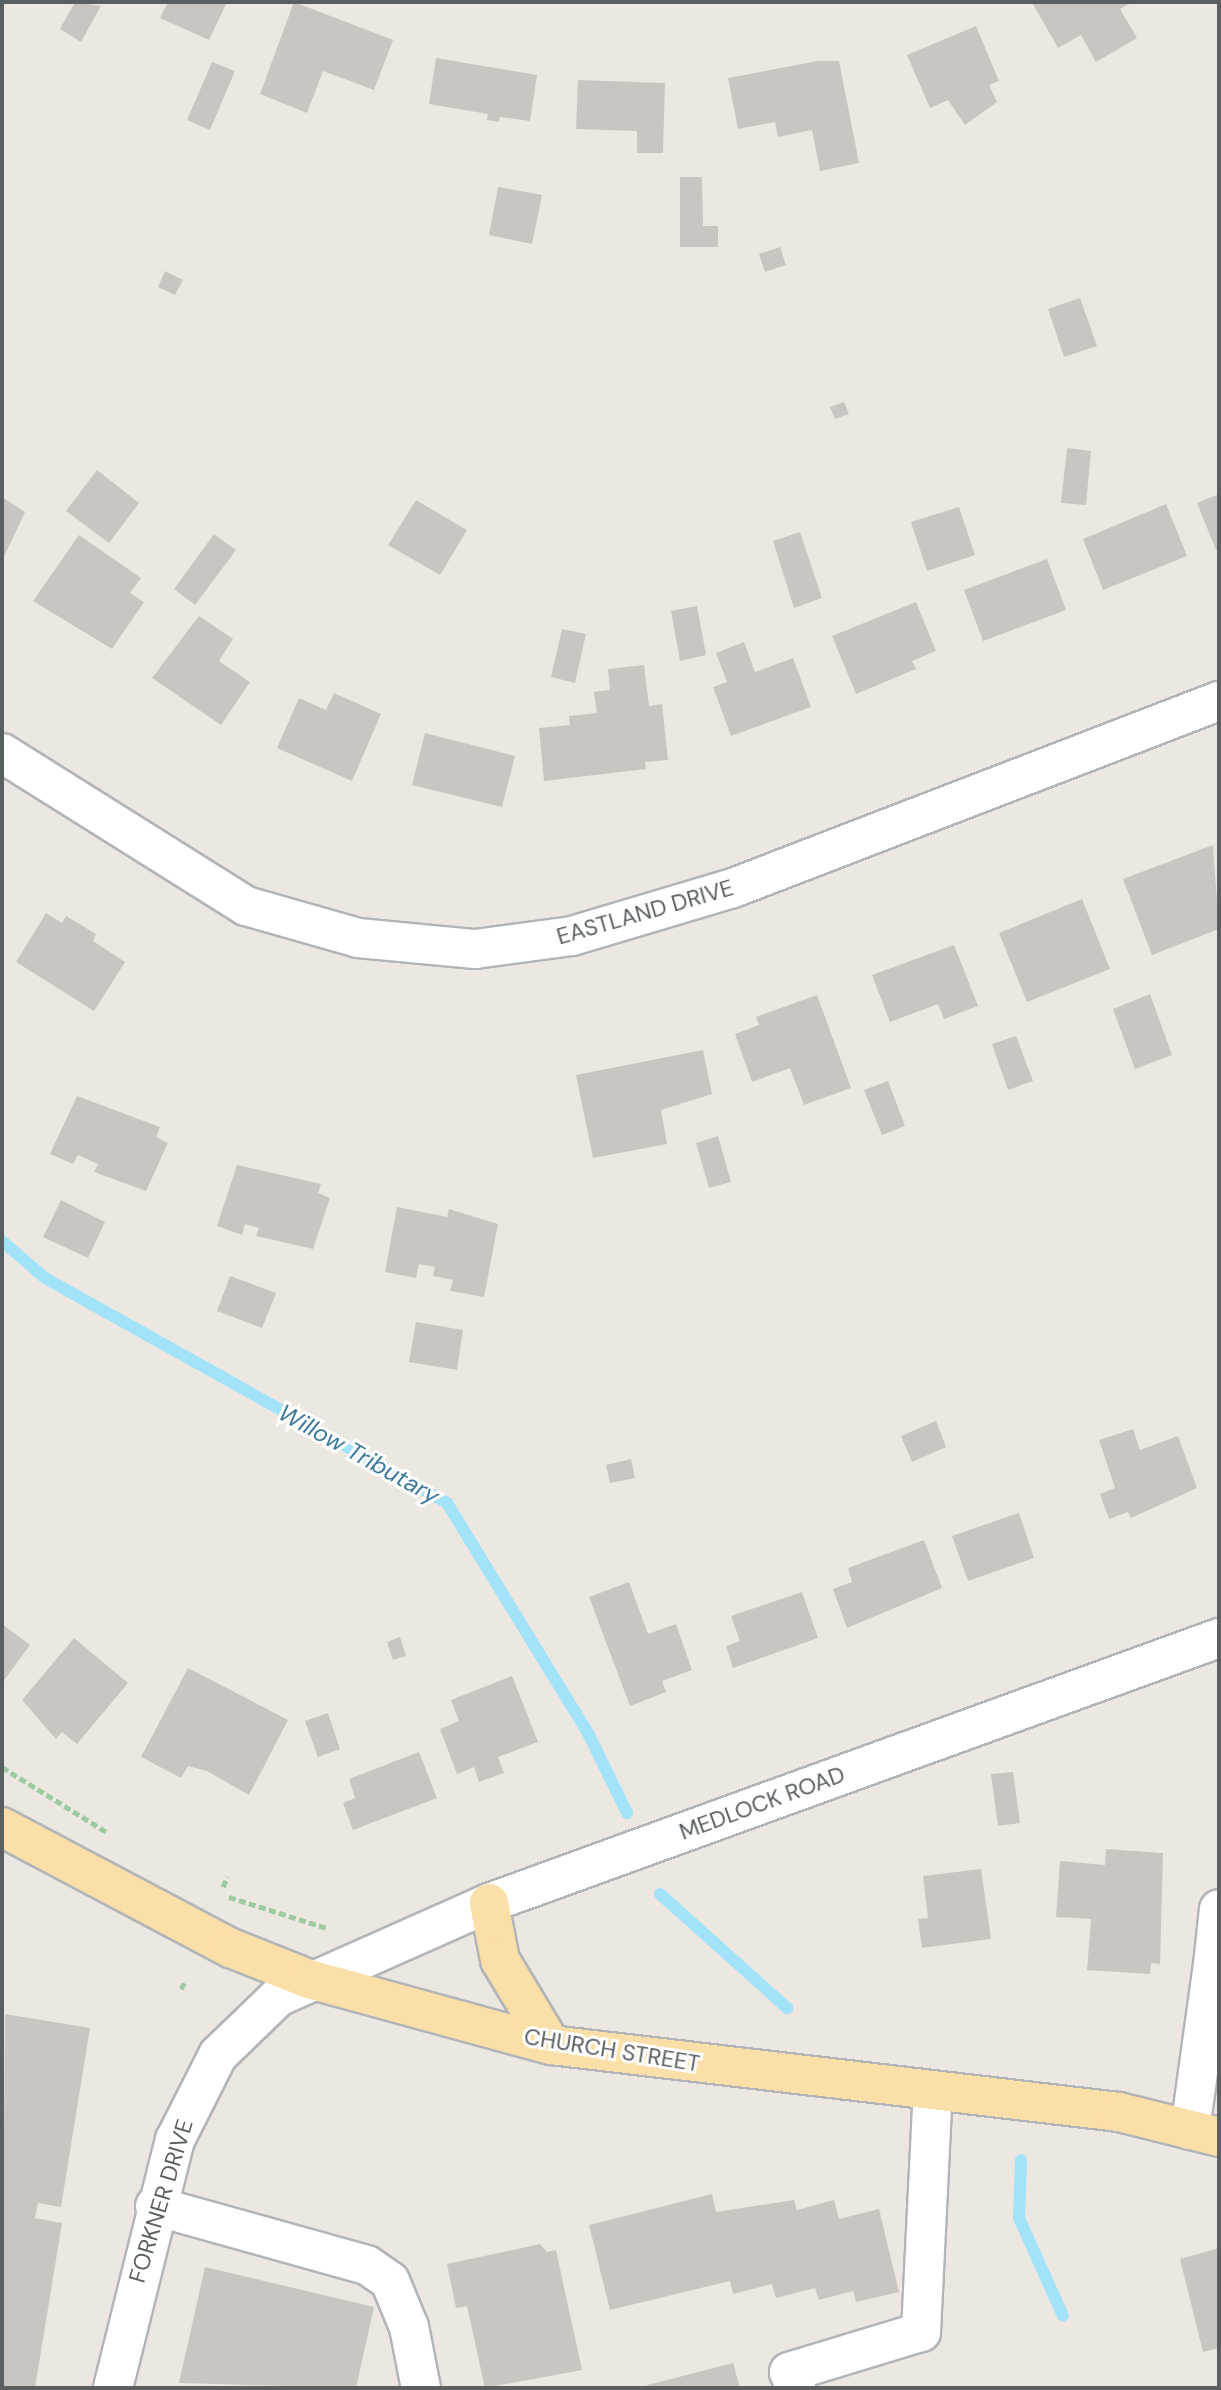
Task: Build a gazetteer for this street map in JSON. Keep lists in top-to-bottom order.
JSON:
{
  "streets": {
    "main road": ["CHURCH STREET"],
    "street": ["EASTLAND DRIVE", "MEDLOCK ROAD", "FORKNER DRIVE"]
  },
  "crossings": [
    ["MEDLOCK ROAD", "CHURCH STREET"],
    ["MEDLOCK ROAD", "FORKNER DRIVE"],
    ["CHURCH STREET", "FORKNER DRIVE"]
  ],
  "water": ["Willow Tributary"]
}
